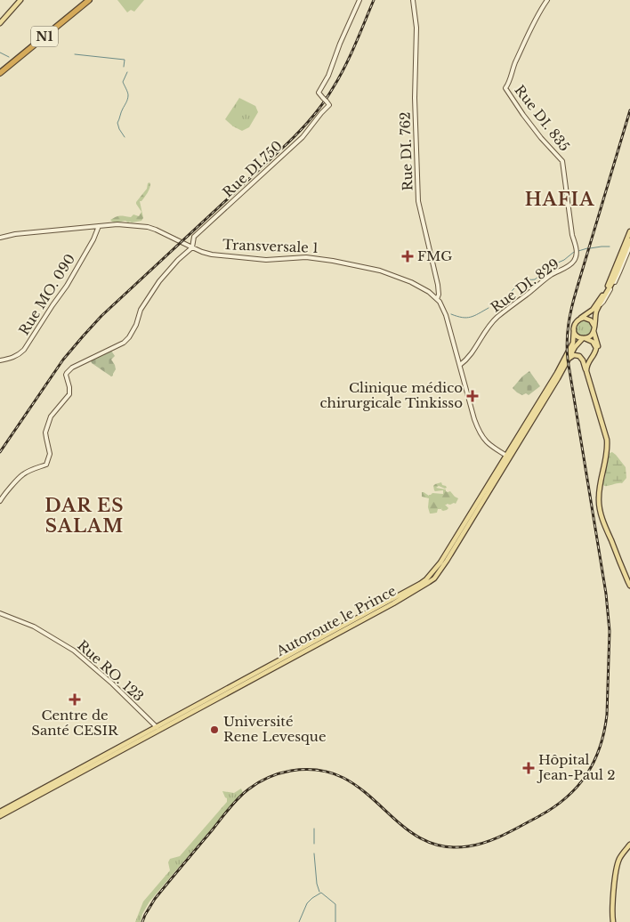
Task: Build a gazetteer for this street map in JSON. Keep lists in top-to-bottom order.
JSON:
{
  "streets": {
    "highway": ["N1"],
    "main road": ["Autoroute le Prince"],
    "street": [
      "Rue DI. 835",
      "Rue DI. 762",
      "Rue DI.750",
      "Transversale 1",
      "Rue DI. 829",
      "Rue MO. 090",
      "Rue RO. 123"
    ]
  },
  "crossings": [
    ["Rue DI. 835", "Rue DI. 829"],
    ["Rue DI. 762", "Transversale 1"],
    ["Rue DI.750", "Transversale 1"],
    ["Transversale 1", "Rue DI. 829"],
    ["Transversale 1", "Rue MO. 090"],
    ["Transversale 1", "Autoroute le Prince"],
    ["Autoroute le Prince", "Rue RO. 123"]
  ],
  "districts": ["HAFIA", "DAR ES SALAM"],
  "places": {
    "health": [
      "FMG",
      "Clinique médico chirurgicale Tinkisso",
      "Centre de Santé CESIR",
      "Hôpital Jean-Paul 2"
    ],
    "other": ["Université Rene Levesque"]
  }
}
